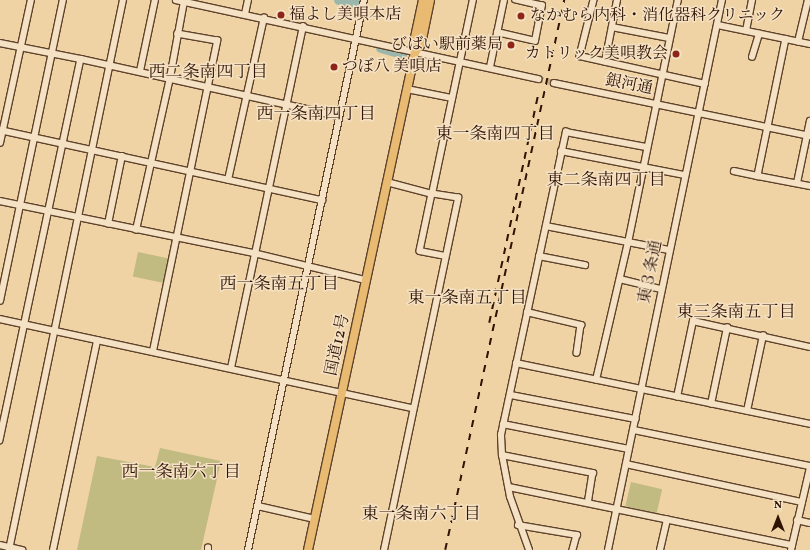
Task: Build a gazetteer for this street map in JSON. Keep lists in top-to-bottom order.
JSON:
{
  "streets": {
    "highway": ["国道12号"],
    "street": ["銀河通", "東３条通"]
  },
  "crossings": [
    ["銀河通", "東３条通"]
  ],
  "districts": [
    "西二条南四丁目",
    "西一条南四丁目",
    "東一条南四丁目",
    "東二条南四丁目",
    "西一条南五丁目",
    "東一条南五丁目",
    "東三条南五丁目",
    "西一条南六丁目",
    "東一条南六丁目"
  ],
  "places": [
    "福よし美唄本店",
    "なかむら内科・消化器科クリニック",
    "びばい駅前薬局",
    "カトリック美唄教会",
    "つぼ八 美唄店"
  ],
  "north": "top"
}
